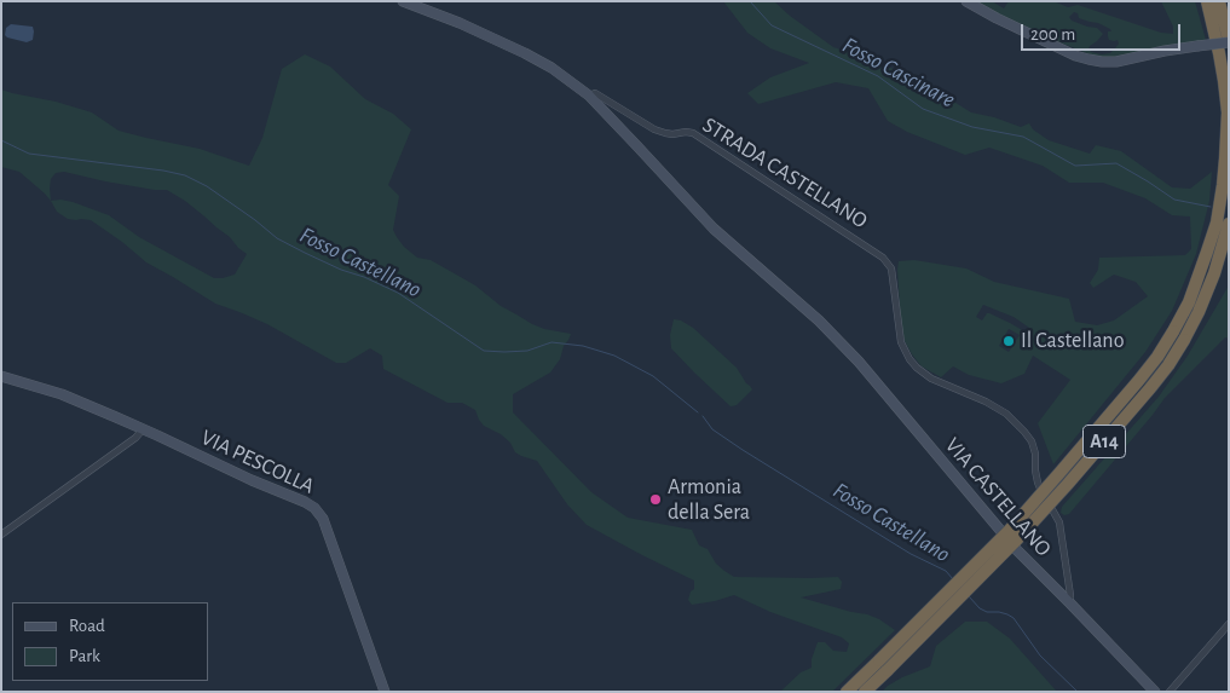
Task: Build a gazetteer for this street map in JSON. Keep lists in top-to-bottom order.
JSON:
{
  "streets": {
    "highway": ["A14"],
    "street": ["STRADA CASTELLANO", "VIA PESCOLLA", "VIA CASTELLANO"]
  },
  "crossings": [
    ["STRADA CASTELLANO", "VIA CASTELLANO"]
  ],
  "water": ["Fosso Cascinare", "Fosso Castellano"],
  "places": ["Il Castellano", "Armonia della Sera"],
  "legend": ["Road", "Park"],
  "scale_bar": "200 m"
}
